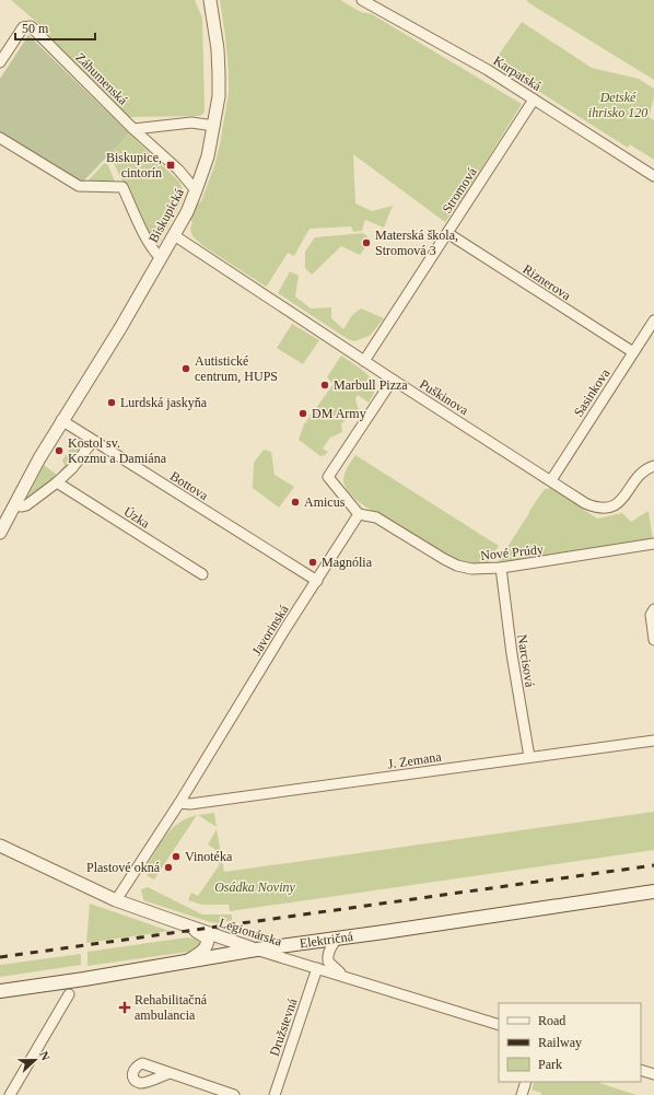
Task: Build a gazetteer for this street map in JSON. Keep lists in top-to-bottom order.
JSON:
{
  "streets": {
    "main road": ["Električná"],
    "street": [
      "Karpatská",
      "Záhumenská",
      "Stromová",
      "Biskupická",
      "Riznerova",
      "Sasinkova",
      "Puškinova",
      "Bottova",
      "Úzka",
      "Nové Prúdy",
      "Javorinská",
      "Narcisová",
      "J. Zemana",
      "Legionárska",
      "Družstevná"
    ]
  },
  "crossings": [
    ["Karpatská", "Stromová"],
    ["Záhumenská", "Biskupická"],
    ["Stromová", "Riznerova"],
    ["Stromová", "Puškinova"],
    ["Biskupická", "Puškinova"],
    ["Riznerova", "Sasinkova"],
    ["Sasinkova", "Puškinova"],
    ["Bottova", "Javorinská"],
    ["Nové Prúdy", "Javorinská"],
    ["Nové Prúdy", "Narcisová"],
    ["Javorinská", "J. Zemana"],
    ["Javorinská", "Legionárska"],
    ["Narcisová", "J. Zemana"],
    ["Legionárska", "Električná"],
    ["Legionárska", "Družstevná"]
  ],
  "parks": ["Detské ihrisko 120", "Osádka Noviny"],
  "places": {
    "transit": ["Biskupice, cintorín"],
    "other": [
      "Materská škola, Stromová 3",
      "Autistické centrum, HUPS",
      "Marbull Pizza",
      "Lurdská jaskyňa",
      "DM Army",
      "Kostol sv. Kozmu a Damiána",
      "Amicus",
      "Magnólia",
      "Vinotéka",
      "Plastové okná"
    ],
    "health": ["Rehabilitačná ambulancia"]
  },
  "legend": ["Road", "Railway", "Park"],
  "scale_bar": "50 m",
  "north": "right"
}
